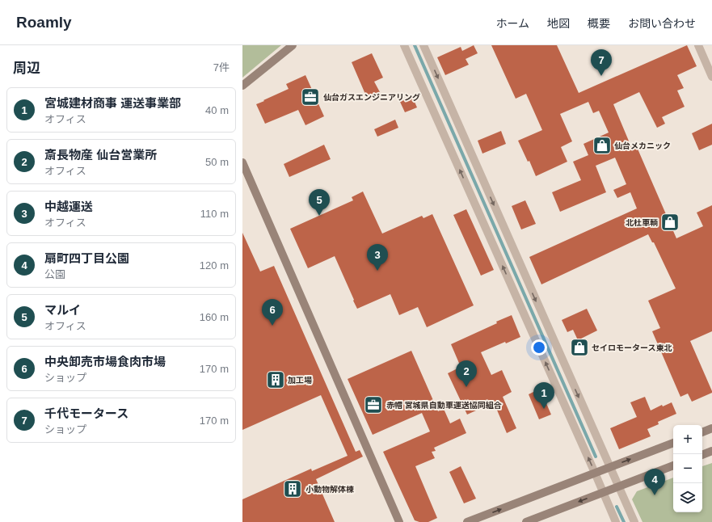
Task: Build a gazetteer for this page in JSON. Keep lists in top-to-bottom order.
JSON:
{
  "places": {
    "office": ["仙台ガスエンジニアリング", "赤帽 宮城県自動車運送協同組合"],
    "shop": ["仙台メカニック", "北杜車輌", "セイロモータース東北"],
    "building": ["加工場", "小動物解体棟"]
  },
  "page": {
    "header": "Roamly",
    "nav": [
      "ホーム",
      "地図",
      "概要",
      "お問い合わせ"
    ],
    "heading": ["周辺", "7件"],
    "pins": [
      "7",
      "5",
      "3",
      "6",
      "2",
      "1",
      "4"
    ],
    "list": [
      {
        "mark": "1",
        "name": "宮城建材商事 運送事業部",
        "note": "オフィス",
        "value": "40 m"
      },
      {
        "mark": "2",
        "name": "斎長物産 仙台営業所",
        "note": "オフィス",
        "value": "50 m"
      },
      {
        "mark": "3",
        "name": "中越運送",
        "note": "オフィス",
        "value": "110 m"
      },
      {
        "mark": "4",
        "name": "扇町四丁目公園",
        "note": "公園",
        "value": "120 m"
      },
      {
        "mark": "5",
        "name": "マルイ",
        "note": "オフィス",
        "value": "160 m"
      },
      {
        "mark": "6",
        "name": "中央卸売市場食肉市場",
        "note": "ショップ",
        "value": "170 m"
      },
      {
        "mark": "7",
        "name": "千代モータース",
        "note": "ショップ",
        "value": "170 m"
      }
    ],
    "map_buttons": ["+", "−"]
  }
}
